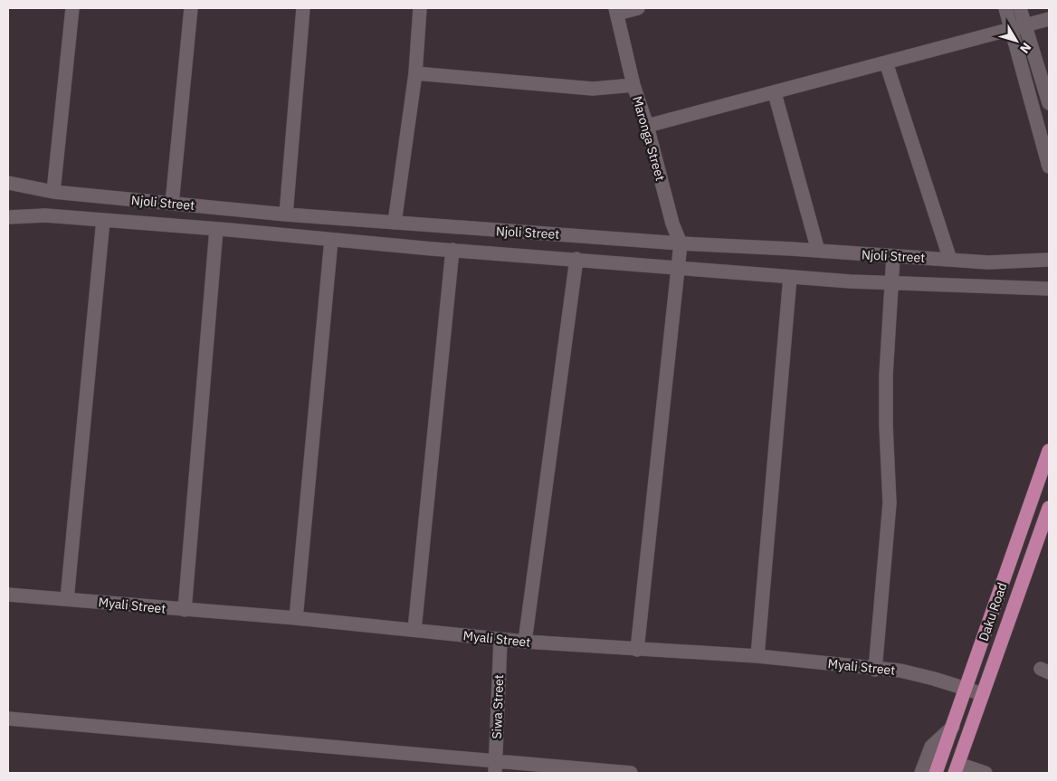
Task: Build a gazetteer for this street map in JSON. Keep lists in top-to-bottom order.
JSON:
{
  "streets": {
    "main road": ["Daku Road"],
    "street": [
      "Maronga Street",
      "Njoli Street",
      "Myali Street",
      "Siwa Street"
    ]
  },
  "crossings": [
    ["Maronga Street", "Njoli Street"],
    ["Maronga Street", "Myali Street"],
    ["Myali Street", "Daku Road"],
    ["Myali Street", "Siwa Street"]
  ],
  "north": "bottom right"
}
